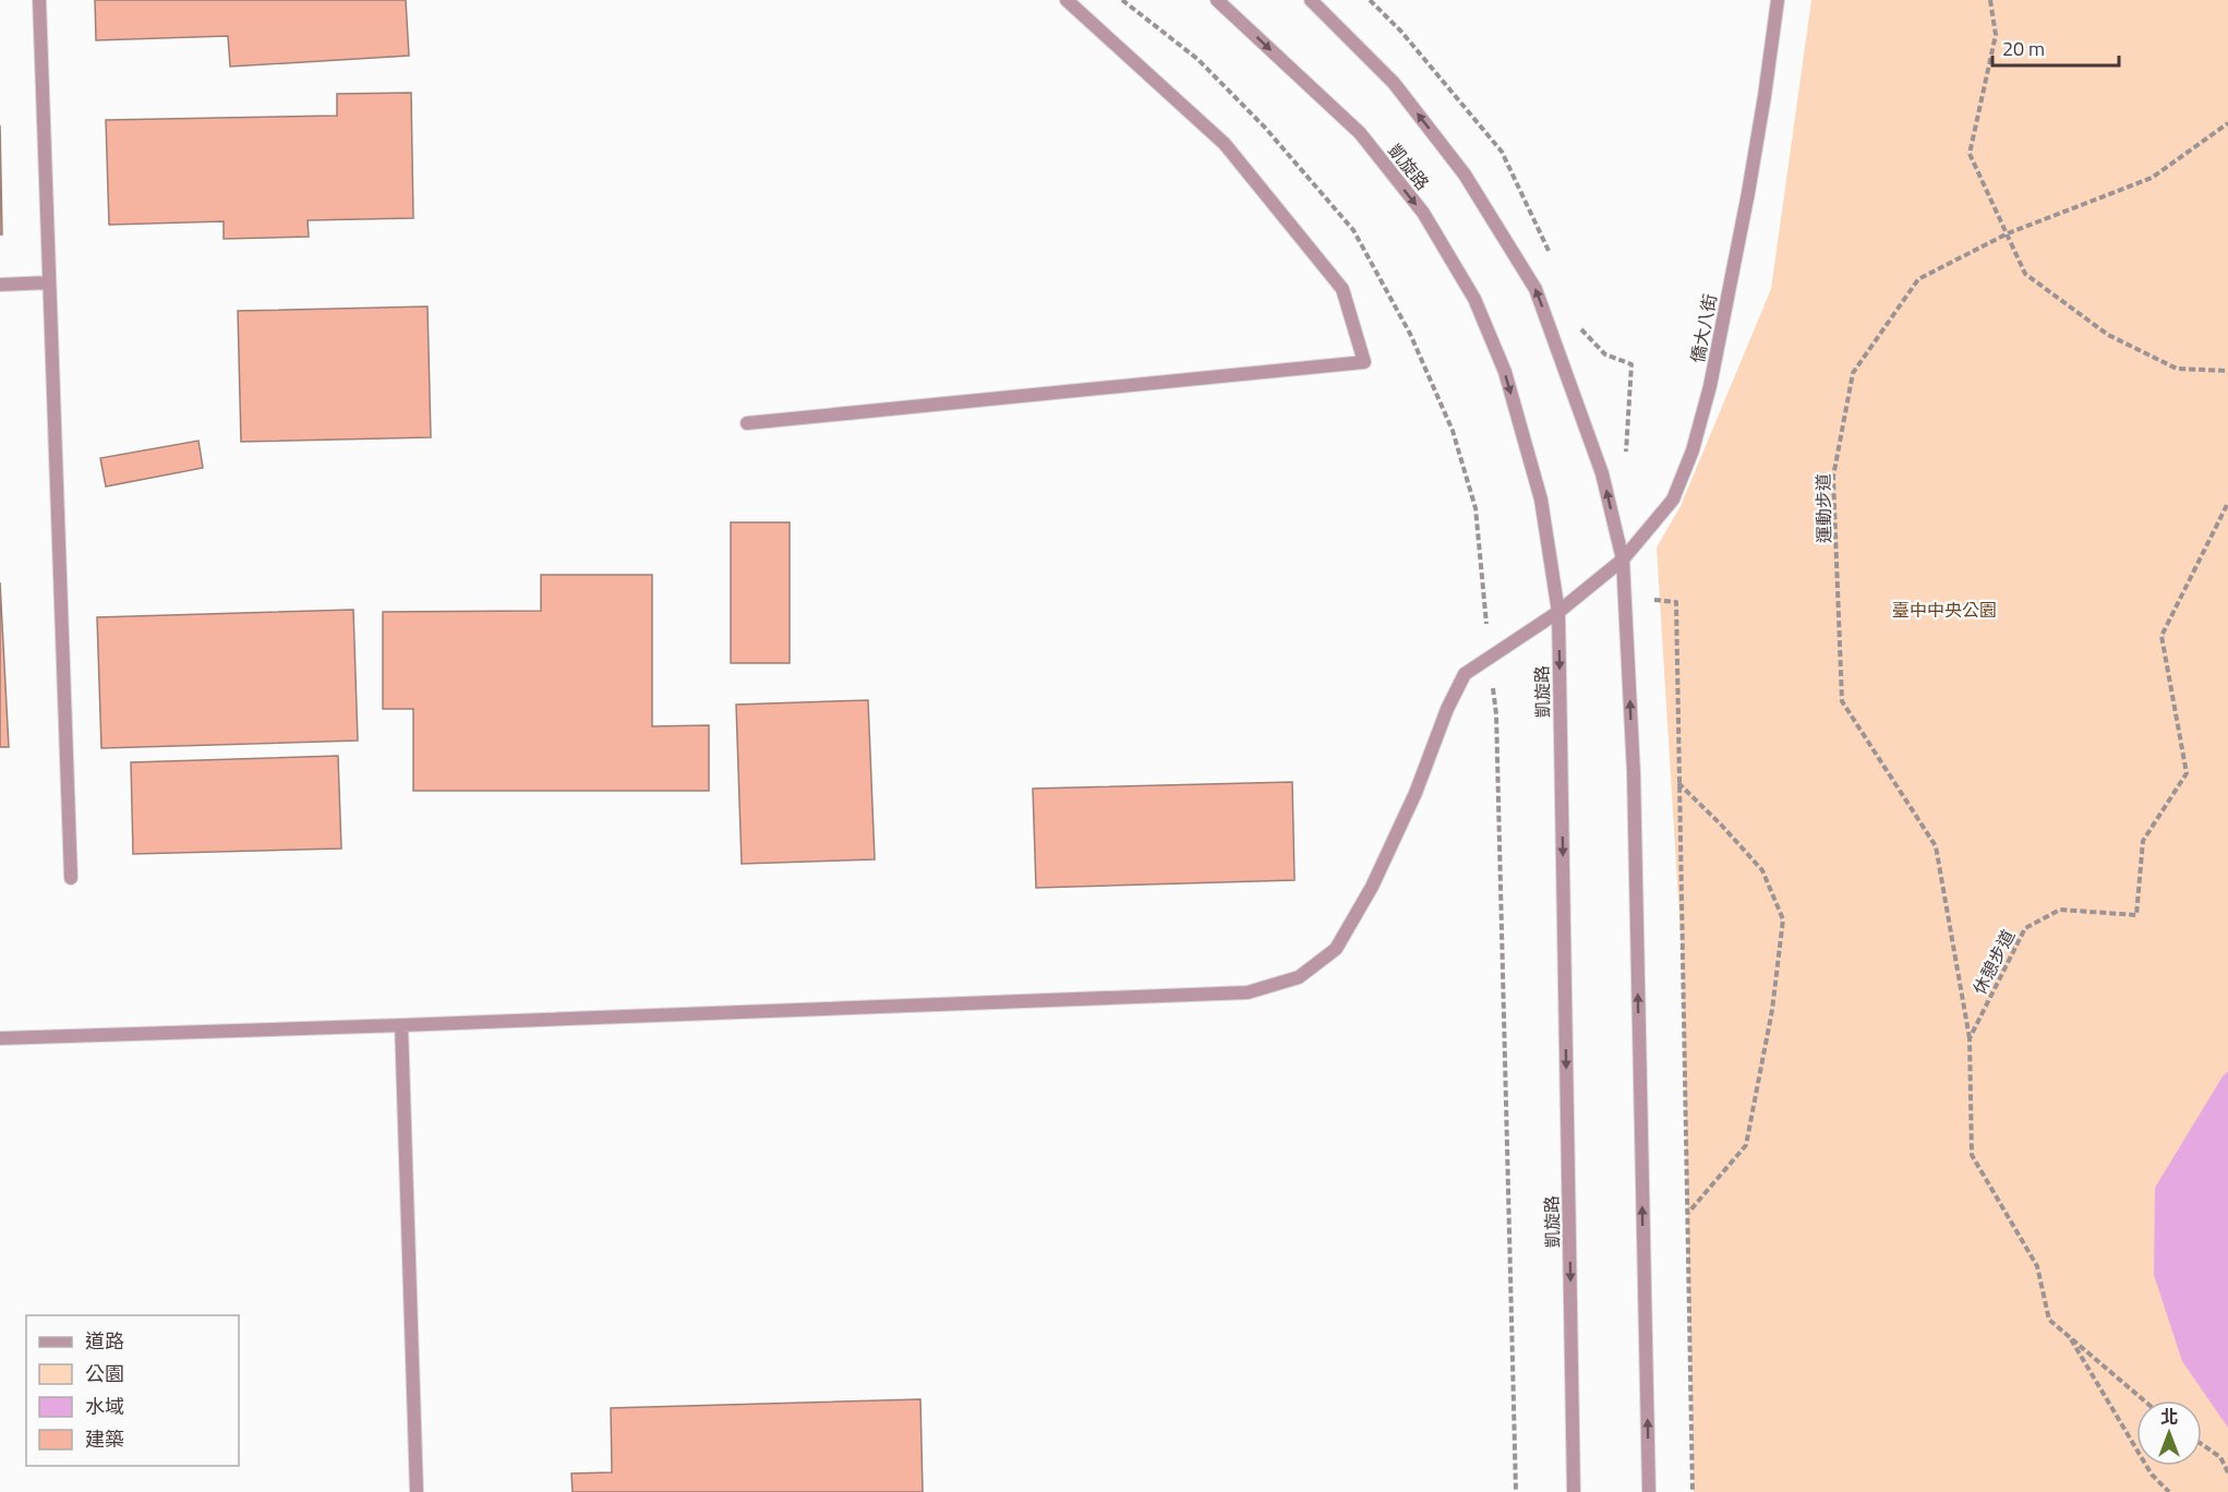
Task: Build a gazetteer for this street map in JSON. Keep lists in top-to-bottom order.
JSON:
{
  "streets": {
    "street": ["凱旋路", "僑大八街"],
    "path": ["運動步道", "休憩步道"]
  },
  "crossings": [
    ["凱旋路", "僑大八街"],
    ["運動步道", "休憩步道"]
  ],
  "parks": ["臺中中央公園"],
  "legend": [
    "道路",
    "公園",
    "水域",
    "建築"
  ],
  "scale_bar": "20 m",
  "north": "top"
}
